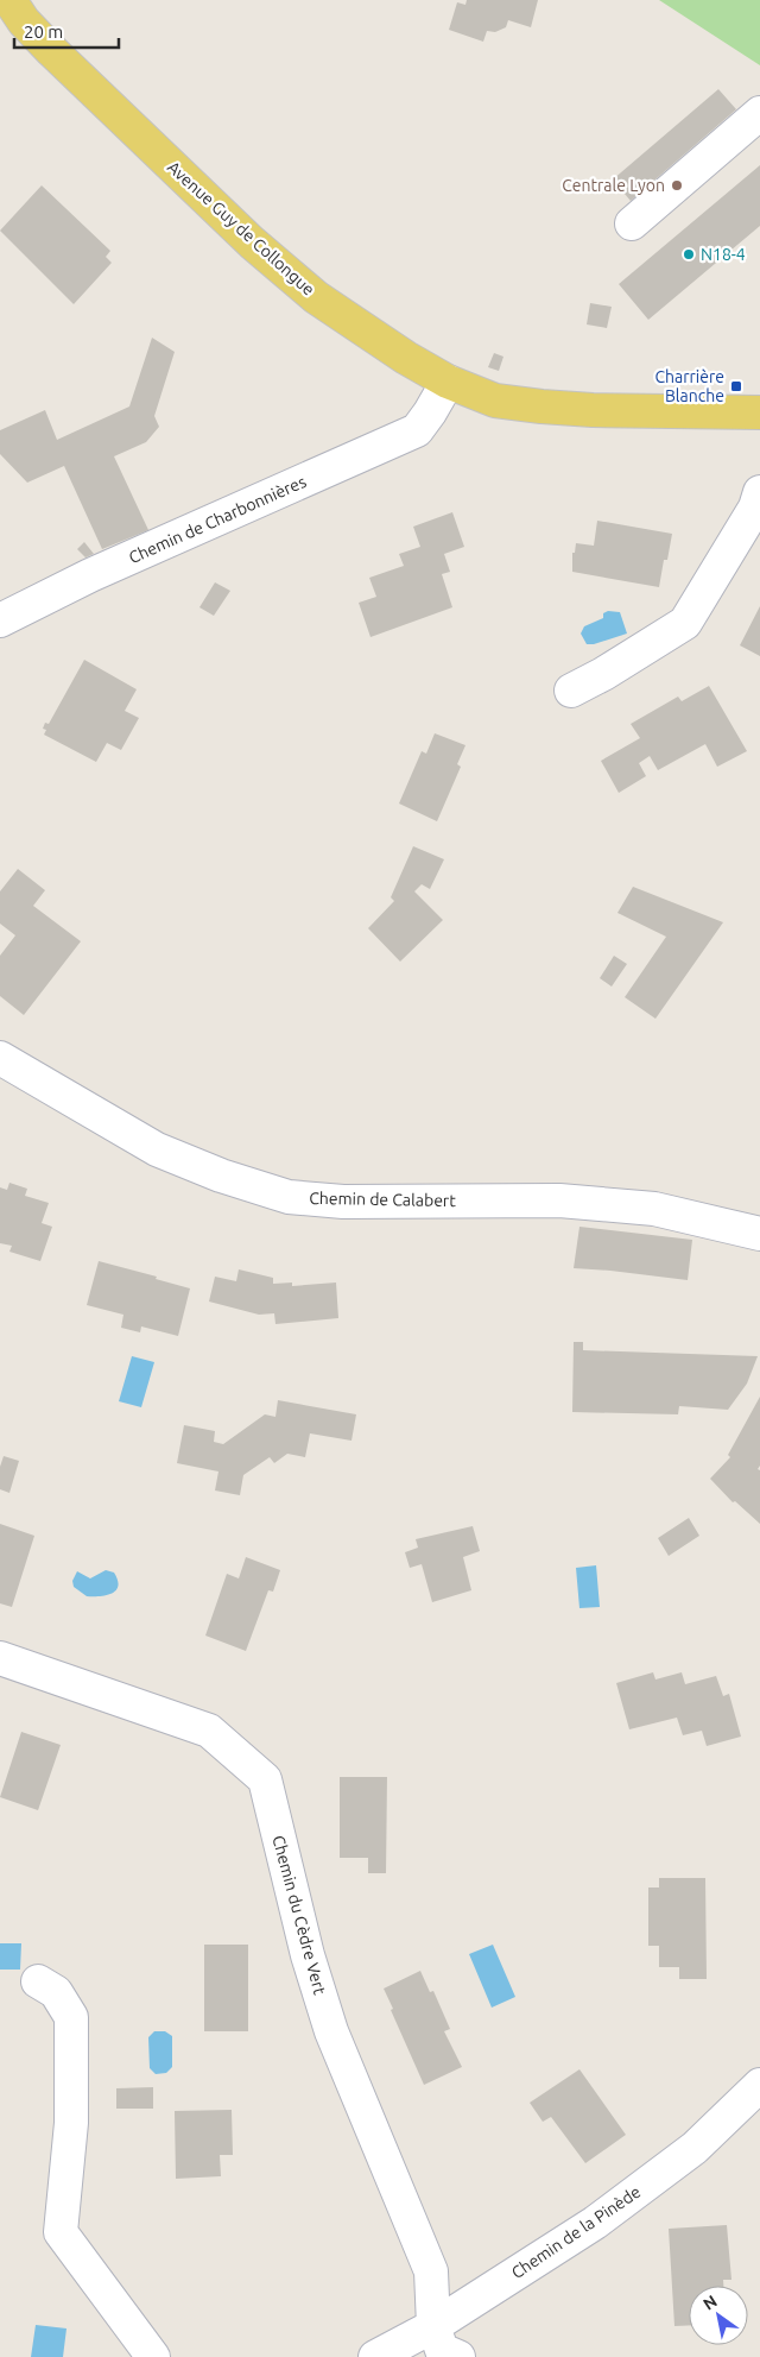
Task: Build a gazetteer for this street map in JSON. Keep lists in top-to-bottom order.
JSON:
{
  "streets": {
    "main road": ["Avenue Guy de Collongue"],
    "street": [
      "Chemin de Charbonnières",
      "Chemin de Calabert",
      "Chemin du Cèdre Vert",
      "Chemin de la Pinède"
    ]
  },
  "crossings": [
    ["Avenue Guy de Collongue", "Chemin de Charbonnières"],
    ["Chemin du Cèdre Vert", "Chemin de la Pinède"]
  ],
  "places": {
    "other": ["Centrale Lyon", "N18-4"],
    "transit": ["Charrière Blanche"]
  },
  "scale_bar": "20 m",
  "north": "top left"
}
